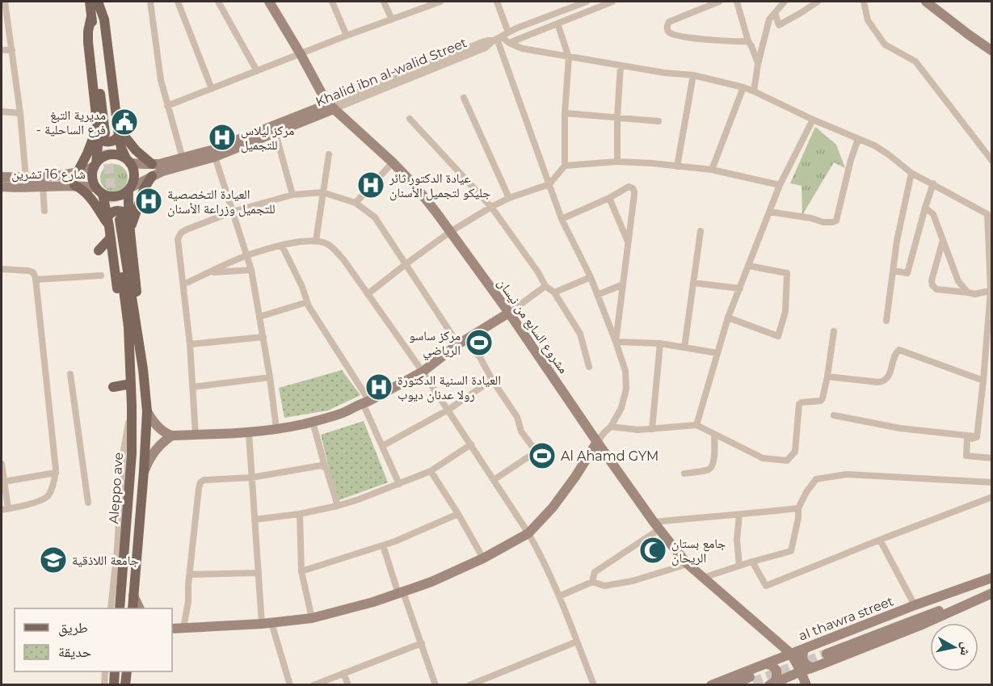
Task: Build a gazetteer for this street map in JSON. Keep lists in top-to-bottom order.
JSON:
{
  "streets": {
    "main road": [
      "Khalid ibn al-walid Street",
      "شارع 16 تشرين",
      "مشروع السابع من نيسان",
      "Aleppo ave",
      "al thawra street"
    ]
  },
  "crossings": [
    ["Khalid ibn al-walid Street", "شارع 16 تشرين"],
    ["Khalid ibn al-walid Street", "مشروع السابع من نيسان"],
    ["مشروع السابع من نيسان", "al thawra street"]
  ],
  "places": {
    "public building": ["مديرية التبغ - فرع الساحلية"],
    "hospital": [
      "مركز ليلاس للتجميل",
      "عيادة الدكتور ثائر جليكو لتجميل الأسنان",
      "العيادة التخصصية للتجميل وزراعة الأسنان",
      "العيادة السنية الدكتورة رولا عدنان ديوب"
    ],
    "sports": ["مركز ساسو الرياضي", "Al Ahamd GYM"],
    "mosque": ["جامع بستان الريحان"],
    "school or university": ["جامعة اللاذقية"]
  },
  "legend": ["طريق", "حديقة"],
  "north": "right"
}
